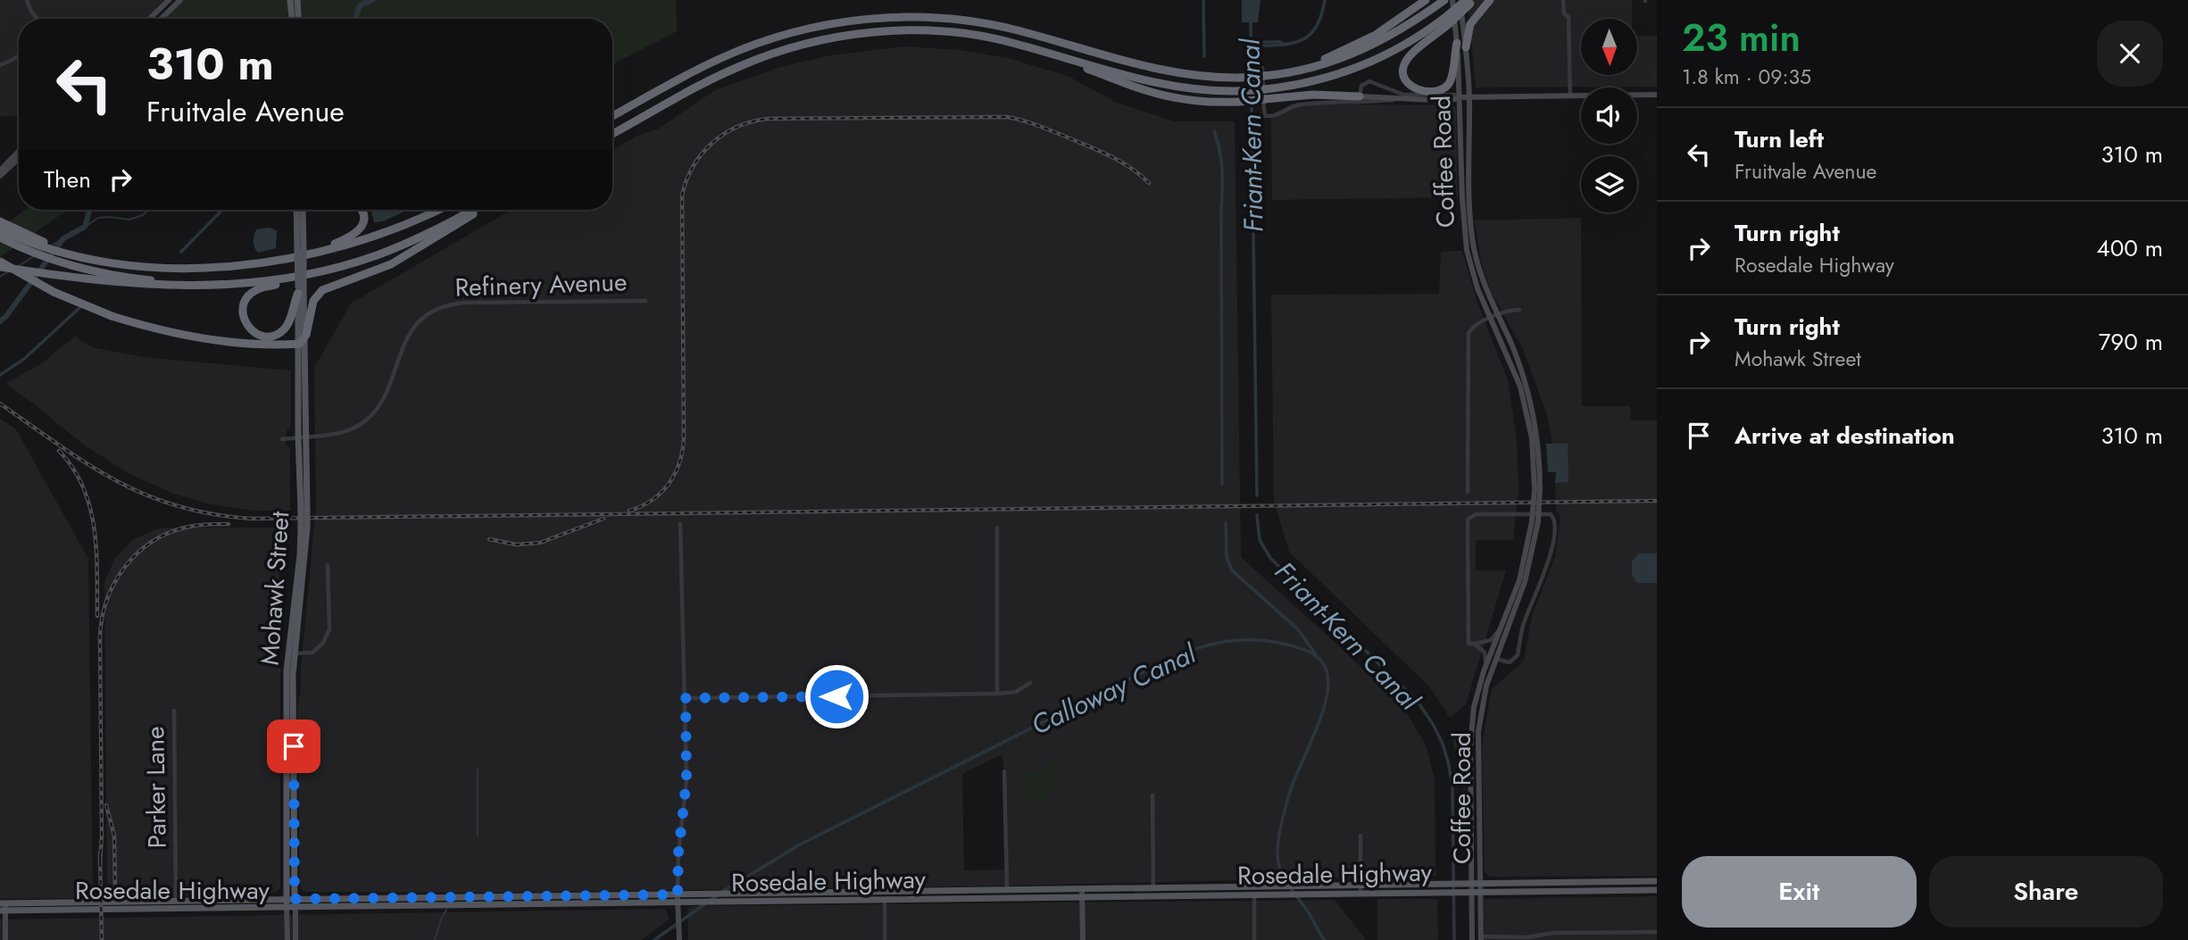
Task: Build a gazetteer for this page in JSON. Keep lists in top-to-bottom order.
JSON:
{
  "streets": {
    "main road": ["Coffee Road", "Mohawk Street", "Rosedale Highway"],
    "street": ["Refinery Avenue", "Parker Lane"]
  },
  "crossings": [
    ["Coffee Road", "Rosedale Highway"],
    ["Refinery Avenue", "Mohawk Street"],
    ["Mohawk Street", "Rosedale Highway"],
    ["Parker Lane", "Rosedale Highway"]
  ],
  "water": ["Friant-Kern Canal", "Calloway Canal"],
  "north": "bottom",
  "page": {
    "heading": ["23 min", "1.8 km · 09:35"],
    "turn": ["310 m", "Fruitvale Avenue"],
    "list": [
      {
        "name": "Turn left",
        "note": "Fruitvale Avenue",
        "value": "310 m"
      },
      {
        "name": "Turn right",
        "note": "Rosedale Highway",
        "value": "400 m"
      },
      {
        "name": "Turn right",
        "note": "Mohawk Street",
        "value": "790 m"
      },
      {
        "name": "Arrive at destination",
        "value": "310 m"
      }
    ],
    "then": "Then",
    "buttons": ["Exit", "Share"]
  }
}
